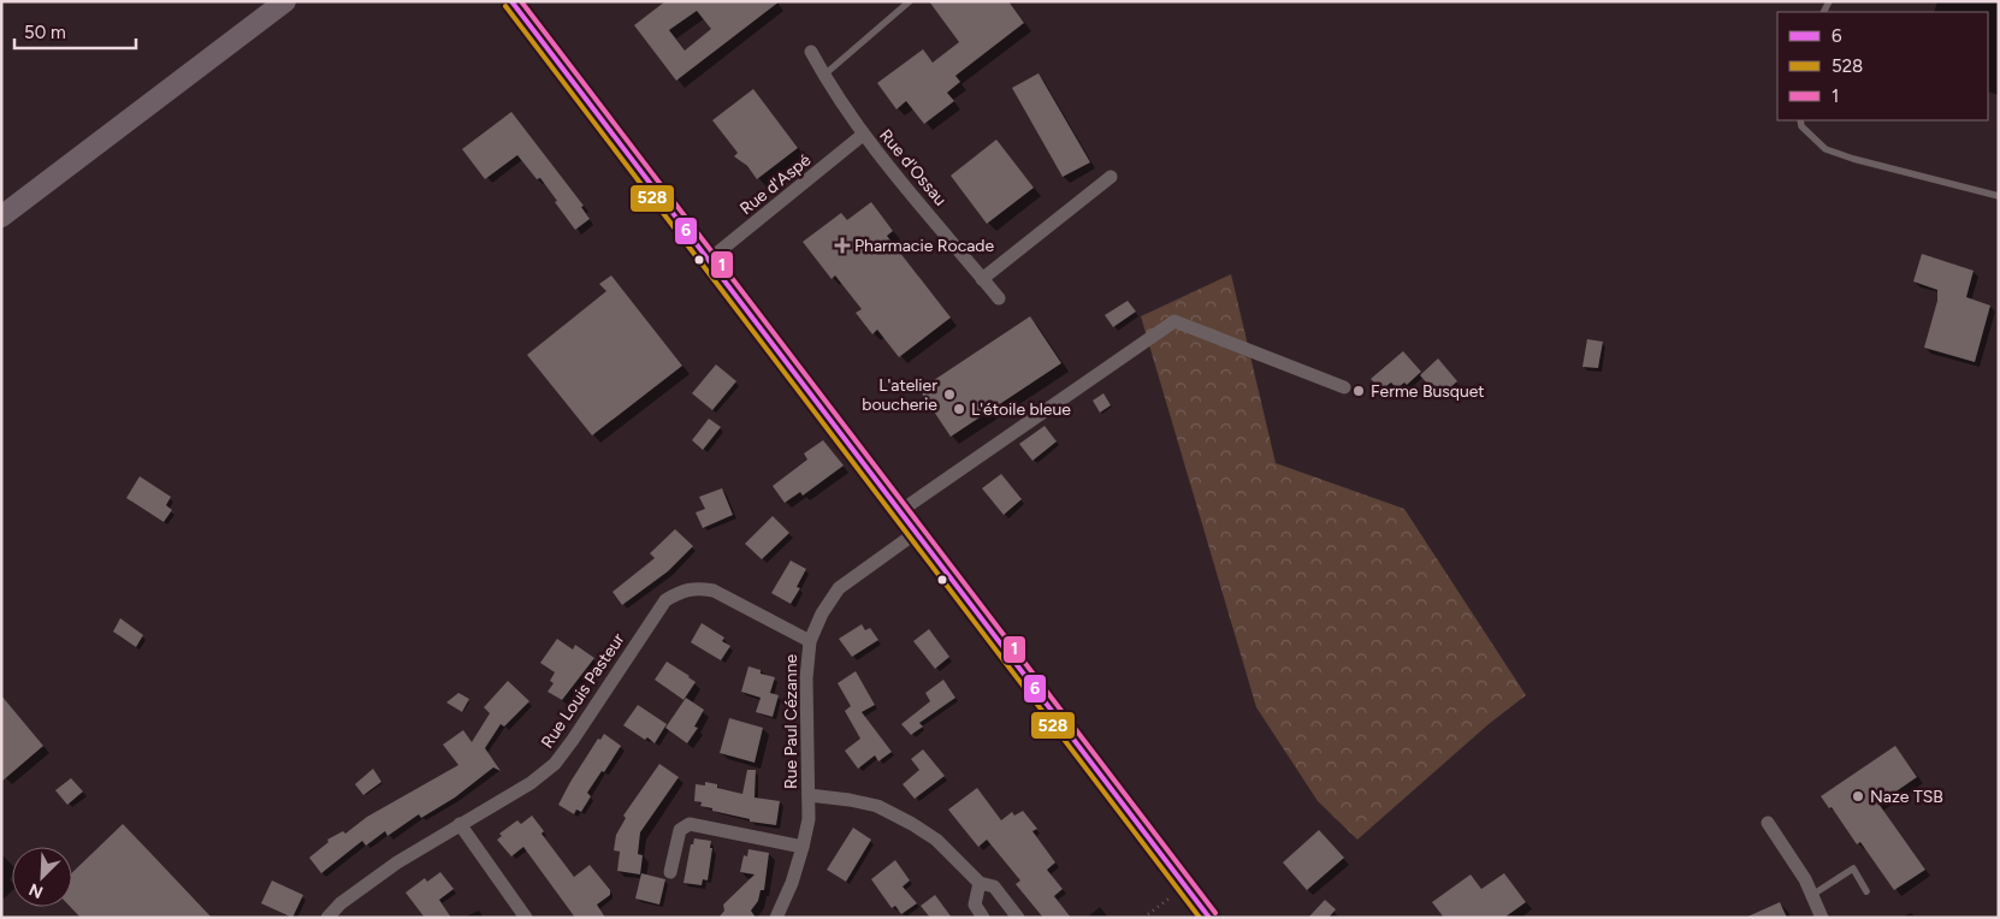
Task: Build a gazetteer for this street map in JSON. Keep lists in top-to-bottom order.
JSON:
{
  "streets": {
    "street": [
      "Rue d'Ossau",
      "Rue d'Aspé",
      "Rue Louis Pasteur",
      "Rue Paul Cézanne"
    ]
  },
  "crossings": [
    ["Rue d'Ossau", "Rue d'Aspé"],
    ["Rue Louis Pasteur", "Rue Paul Cézanne"]
  ],
  "places": {
    "health": ["Pharmacie Rocade"],
    "other": [
      "Ferme Busquet",
      "L'atelier boucherie",
      "L'étoile bleue",
      "Naze TSB"
    ]
  },
  "lines": ["transit line 6", "transit line 1", "transit line 528"],
  "legend": ["6", "528", "1"],
  "scale_bar": "50 m",
  "north": "bottom left"
}
